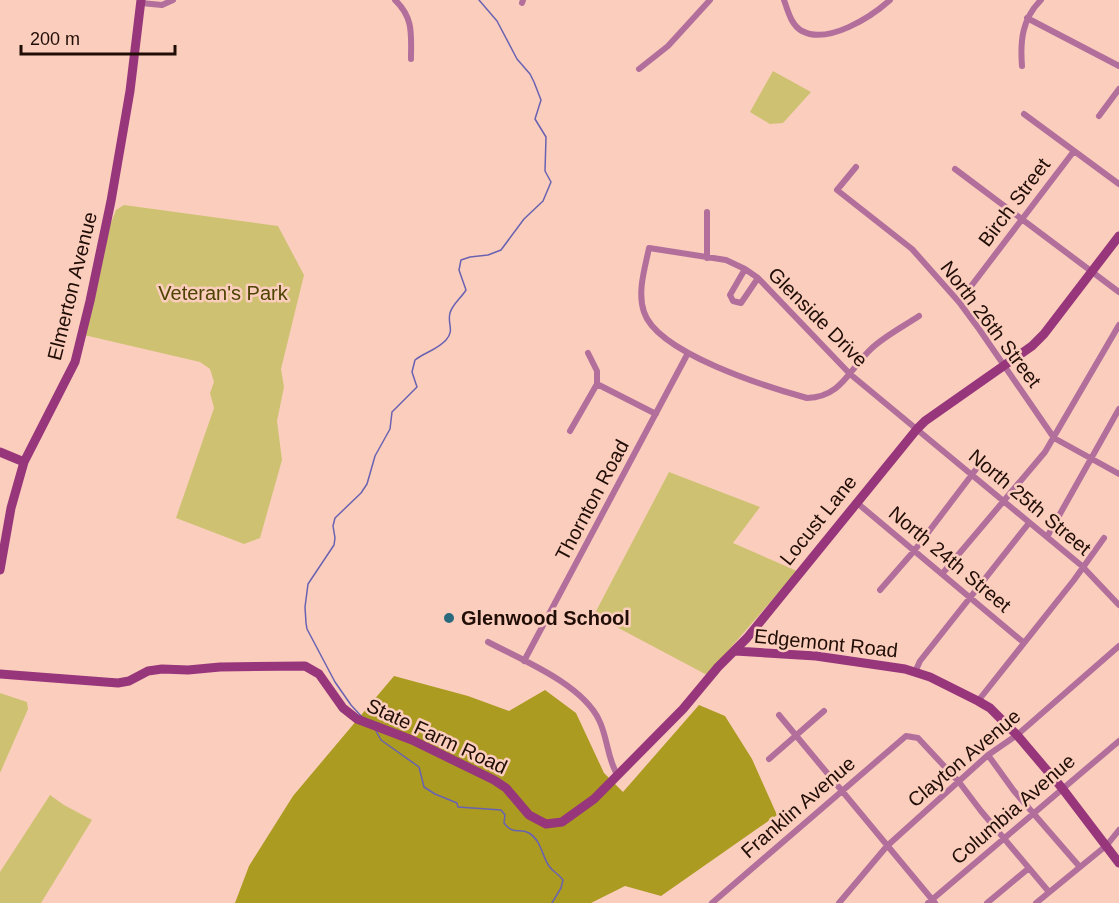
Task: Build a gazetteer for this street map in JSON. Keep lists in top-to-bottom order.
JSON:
{
  "streets": {
    "street": [
      "Birch Street",
      "Elmerton Avenue",
      "Glenside Drive",
      "North 26th Street",
      "Thornton Road",
      "North 25th Street",
      "Locust Lane",
      "North 24th Street",
      "Edgemont Road",
      "State Farm Road",
      "Clayton Avenue",
      "Franklin Avenue",
      "Columbia Avenue"
    ]
  },
  "crossings": [
    ["Birch Street", "North 26th Street"],
    ["Glenside Drive", "Thornton Road"],
    ["Glenside Drive", "North 25th Street"],
    ["Glenside Drive", "Locust Lane"],
    ["North 26th Street", "Locust Lane"],
    ["North 25th Street", "Locust Lane"],
    ["Locust Lane", "North 24th Street"],
    ["Locust Lane", "Edgemont Road"],
    ["Locust Lane", "State Farm Road"],
    ["Edgemont Road", "Clayton Avenue"],
    ["Edgemont Road", "Columbia Avenue"],
    ["Clayton Avenue", "Franklin Avenue"]
  ],
  "parks": ["Veteran's Park"],
  "places": ["Glenwood School"],
  "scale_bar": "200 m"
}
